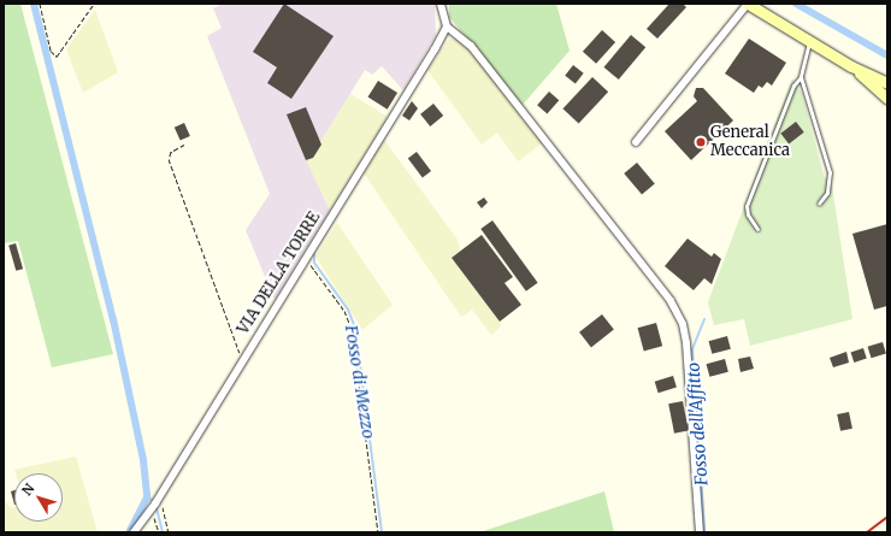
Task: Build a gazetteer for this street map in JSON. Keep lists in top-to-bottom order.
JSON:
{
  "streets": {
    "street": ["VIA DELLA TORRE"]
  },
  "water": ["Fosso di Mezzo", "Fosso dell'Affitto"],
  "places": ["General Meccanica"],
  "north": "top left"
}
